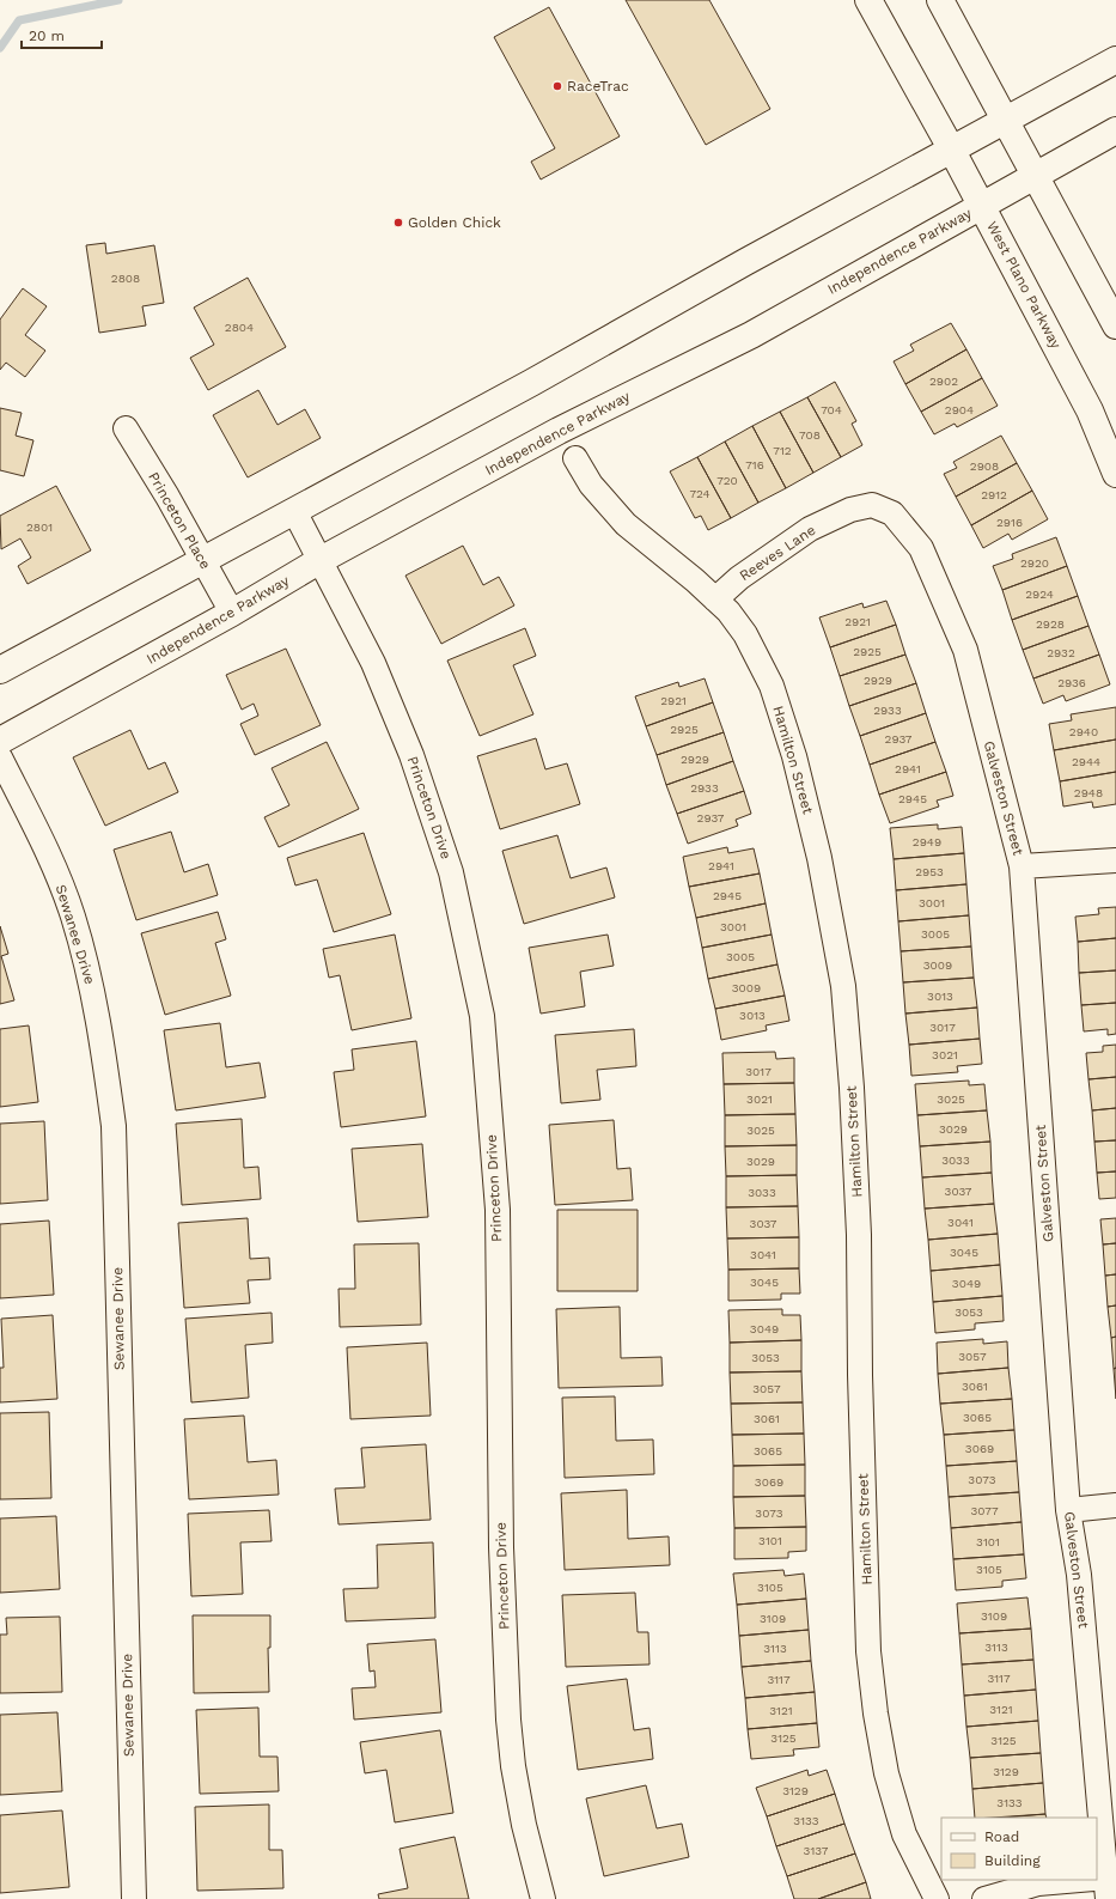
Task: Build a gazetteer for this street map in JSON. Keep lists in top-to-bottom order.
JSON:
{
  "streets": {
    "main road": ["Independence Parkway", "West Plano Parkway"],
    "street": [
      "Princeton Place",
      "Reeves Lane",
      "Hamilton Street",
      "Galveston Street",
      "Princeton Drive",
      "Sewanee Drive"
    ]
  },
  "crossings": [
    ["Independence Parkway", "West Plano Parkway"],
    ["Independence Parkway", "Princeton Place"],
    ["Independence Parkway", "Princeton Drive"],
    ["Reeves Lane", "Hamilton Street"],
    ["Reeves Lane", "Galveston Street"]
  ],
  "places": ["RaceTrac", "Golden Chick"],
  "house_numbers": [
    "2808",
    "2804",
    "2902",
    "704",
    "2904",
    "708",
    "712",
    "716",
    "2908",
    "720",
    "724",
    "2912",
    "2916",
    "2801",
    "2920",
    "2924",
    "2921",
    "2928",
    "2925",
    "2932",
    "2929",
    "2936",
    "2921",
    "2933",
    "2925",
    "2940",
    "2937",
    "2929",
    "2944",
    "2941",
    "2933",
    "2948",
    "2945",
    "2937",
    "2949",
    "2941",
    "2953",
    "2945",
    "3001",
    "3001",
    "3005",
    "3005",
    "3009",
    "3009",
    "3013",
    "3013",
    "3017",
    "3021",
    "3017",
    "3021",
    "3025",
    "3029",
    "3025",
    "3033",
    "3029",
    "3037",
    "3033",
    "3041",
    "3037",
    "3045",
    "3041",
    "3045",
    "3049",
    "3053",
    "3049",
    "3057",
    "3053",
    "3061",
    "3057",
    "3065",
    "3061",
    "3069",
    "3065",
    "3073",
    "3069",
    "3077",
    "3073",
    "3101",
    "3101",
    "3105",
    "3105",
    "3109",
    "3109",
    "3113",
    "3113",
    "3117",
    "3117",
    "3121",
    "3121",
    "3125",
    "3125",
    "3129",
    "3129",
    "3133",
    "3133",
    "3137"
  ],
  "legend": ["Road", "Building"],
  "scale_bar": "20 m"
}
